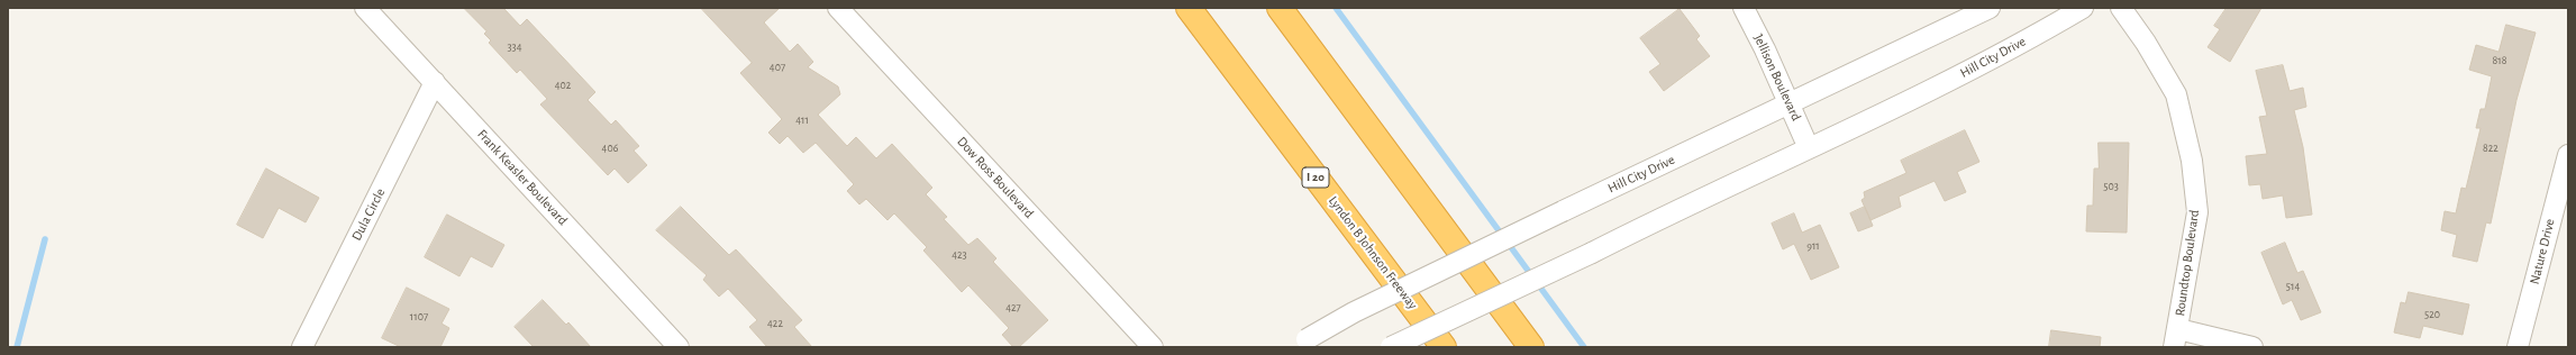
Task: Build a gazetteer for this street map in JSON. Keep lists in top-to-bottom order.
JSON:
{
  "streets": {
    "highway": ["I 20", "Lyndon B Johnson Freeway"],
    "street": [
      "Hill City Drive",
      "Jellison Boulevard",
      "Frank Keasler Boulevard",
      "Dow Ross Boulevard",
      "Dula Circle",
      "Nature Drive",
      "Roundtop Boulevard"
    ]
  },
  "crossings": [
    ["Hill City Drive", "Jellison Boulevard"],
    ["Frank Keasler Boulevard", "Dula Circle"]
  ],
  "house_numbers": [
    "334",
    "818",
    "407",
    "402",
    "411",
    "406",
    "822",
    "503",
    "911",
    "423",
    "514",
    "427",
    "520",
    "1107",
    "422"
  ]
}
